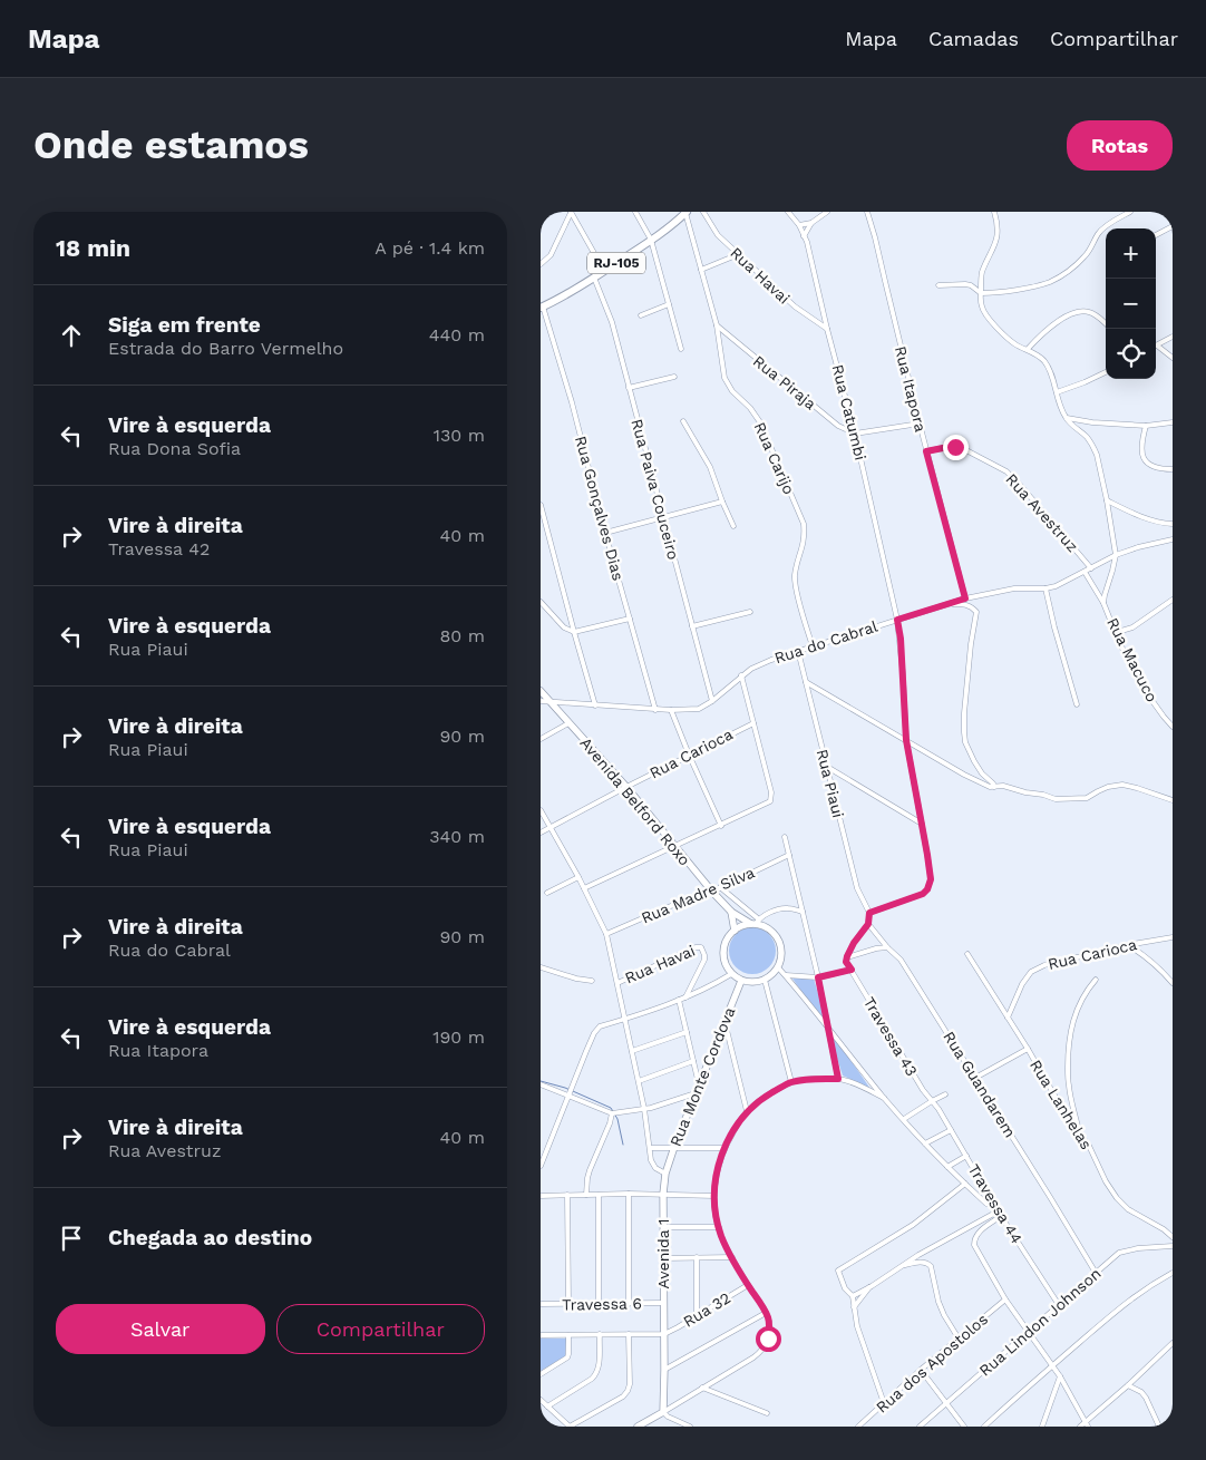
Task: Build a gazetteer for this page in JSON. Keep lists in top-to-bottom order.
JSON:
{
  "streets": {
    "main road": ["RJ-105"],
    "street": [
      "Rua Havai",
      "Rua Piraja",
      "Rua Itapora",
      "Rua Catumbi",
      "Rua Carijo",
      "Rua Paiva Couceiro",
      "Rua Gonçalves Dias",
      "Rua Avestruz",
      "Rua do Cabral",
      "Rua Macuco",
      "Rua Carioca",
      "Rua Piaui",
      "Avenida Belford Roxo",
      "Rua Madre Silva",
      "Travessa 43",
      "Rua Monte Cordova",
      "Rua Guandarem",
      "Rua Lanhelas",
      "Travessa 44",
      "Avenida 1",
      "Travessa 6",
      "Rua 32",
      "Rua Lindon Johnson",
      "Rua dos Apostolos"
    ]
  },
  "crossings": [
    ["RJ-105", "Rua Carijo"],
    ["RJ-105", "Rua Paiva Couceiro"],
    ["RJ-105", "Rua Gonçalves Dias"],
    ["Rua Havai", "Rua Catumbi"],
    ["Rua Piraja", "Rua Catumbi"],
    ["Rua Piraja", "Rua Carijo"],
    ["Rua Itapora", "Rua Avestruz"],
    ["Rua Itapora", "Rua do Cabral"],
    ["Rua Catumbi", "Rua do Cabral"],
    ["Rua Carijo", "Rua do Cabral"],
    ["Rua Paiva Couceiro", "Rua do Cabral"],
    ["Rua do Cabral", "Rua Piaui"],
    ["Rua Carioca", "Avenida Belford Roxo"],
    ["Rua Carioca", "Rua Lanhelas"],
    ["Avenida Belford Roxo", "Rua Madre Silva"],
    ["Avenida Belford Roxo", "Rua Monte Cordova"],
    ["Travessa 43", "Travessa 44"],
    ["Rua Monte Cordova", "Avenida 1"],
    ["Rua Guandarem", "Rua Lindon Johnson"],
    ["Travessa 44", "Rua Lindon Johnson"],
    ["Avenida 1", "Travessa 6"],
    ["Avenida 1", "Rua 32"]
  ],
  "page": {
    "header": "Mapa",
    "nav": ["Mapa", "Camadas", "Compartilhar"],
    "buttons": [
      "Rotas",
      ["Salvar", "Compartilhar"]
    ],
    "title": "Onde estamos",
    "heading": ["18 min", "A pé · 1.4 km"],
    "map_buttons": ["+", "−"],
    "list": [
      ["Siga em frente", "Estrada do Barro Vermelho", "440 m"],
      ["Vire à esquerda", "Rua Dona Sofia", "130 m"],
      ["Vire à direita", "Travessa 42", "40 m"],
      ["Vire à esquerda", "Rua Piaui", "80 m"],
      ["Vire à direita", "Rua Piaui", "90 m"],
      ["Vire à esquerda", "Rua Piaui", "340 m"],
      ["Vire à direita", "Rua do Cabral", "90 m"],
      ["Vire à esquerda", "Rua Itapora", "190 m"],
      ["Vire à direita", "Rua Avestruz", "40 m"],
      "Chegada ao destino"
    ]
  }
}
